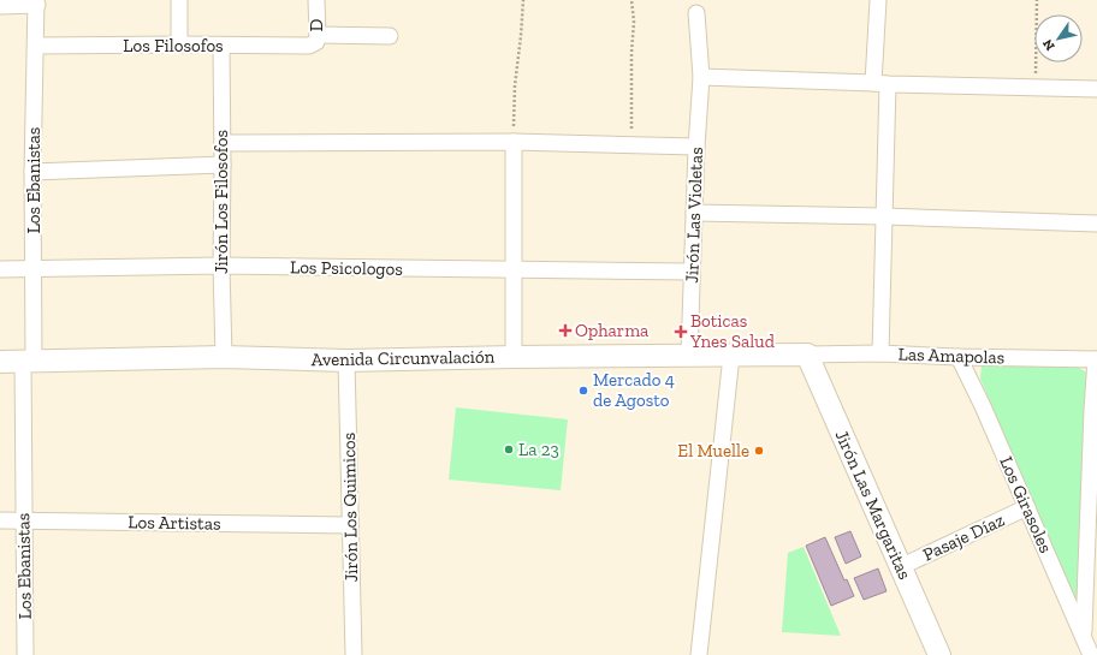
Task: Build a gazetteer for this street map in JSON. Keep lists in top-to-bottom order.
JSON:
{
  "streets": {
    "street": [
      "D",
      "Los Filosofos",
      "Los Ebanistas",
      "Jirón Los Filosofos",
      "Jirón Las Violetas",
      "Los Psicologos",
      "Las Amapolas",
      "Avenida Circunvalación",
      "Jirón Las Margaritas",
      "Los Girasoles",
      "Jirón Los Quimicos",
      "Los Artistas",
      "Pasaje Díaz"
    ]
  },
  "crossings": [
    ["D", "Los Filosofos"],
    ["Los Filosofos", "Los Ebanistas"],
    ["Los Filosofos", "Jirón Los Filosofos"],
    ["Los Ebanistas", "Los Psicologos"],
    ["Los Ebanistas", "Avenida Circunvalación"],
    ["Los Ebanistas", "Los Artistas"],
    ["Jirón Los Filosofos", "Los Psicologos"],
    ["Jirón Los Filosofos", "Avenida Circunvalación"],
    ["Jirón Las Violetas", "Los Psicologos"],
    ["Jirón Las Violetas", "Avenida Circunvalación"],
    ["Las Amapolas", "Avenida Circunvalación"],
    ["Las Amapolas", "Jirón Las Margaritas"],
    ["Las Amapolas", "Los Girasoles"],
    ["Avenida Circunvalación", "Jirón Las Margaritas"],
    ["Avenida Circunvalación", "Jirón Los Quimicos"],
    ["Jirón Las Margaritas", "Pasaje Díaz"],
    ["Los Girasoles", "Pasaje Díaz"],
    ["Jirón Los Quimicos", "Los Artistas"]
  ],
  "places": {
    "health": ["Opharma", "Boticas Ynes Salud"],
    "other": ["Mercado 4 de Agosto", "La 23", "El Muelle"]
  },
  "north": "bottom left"
}
